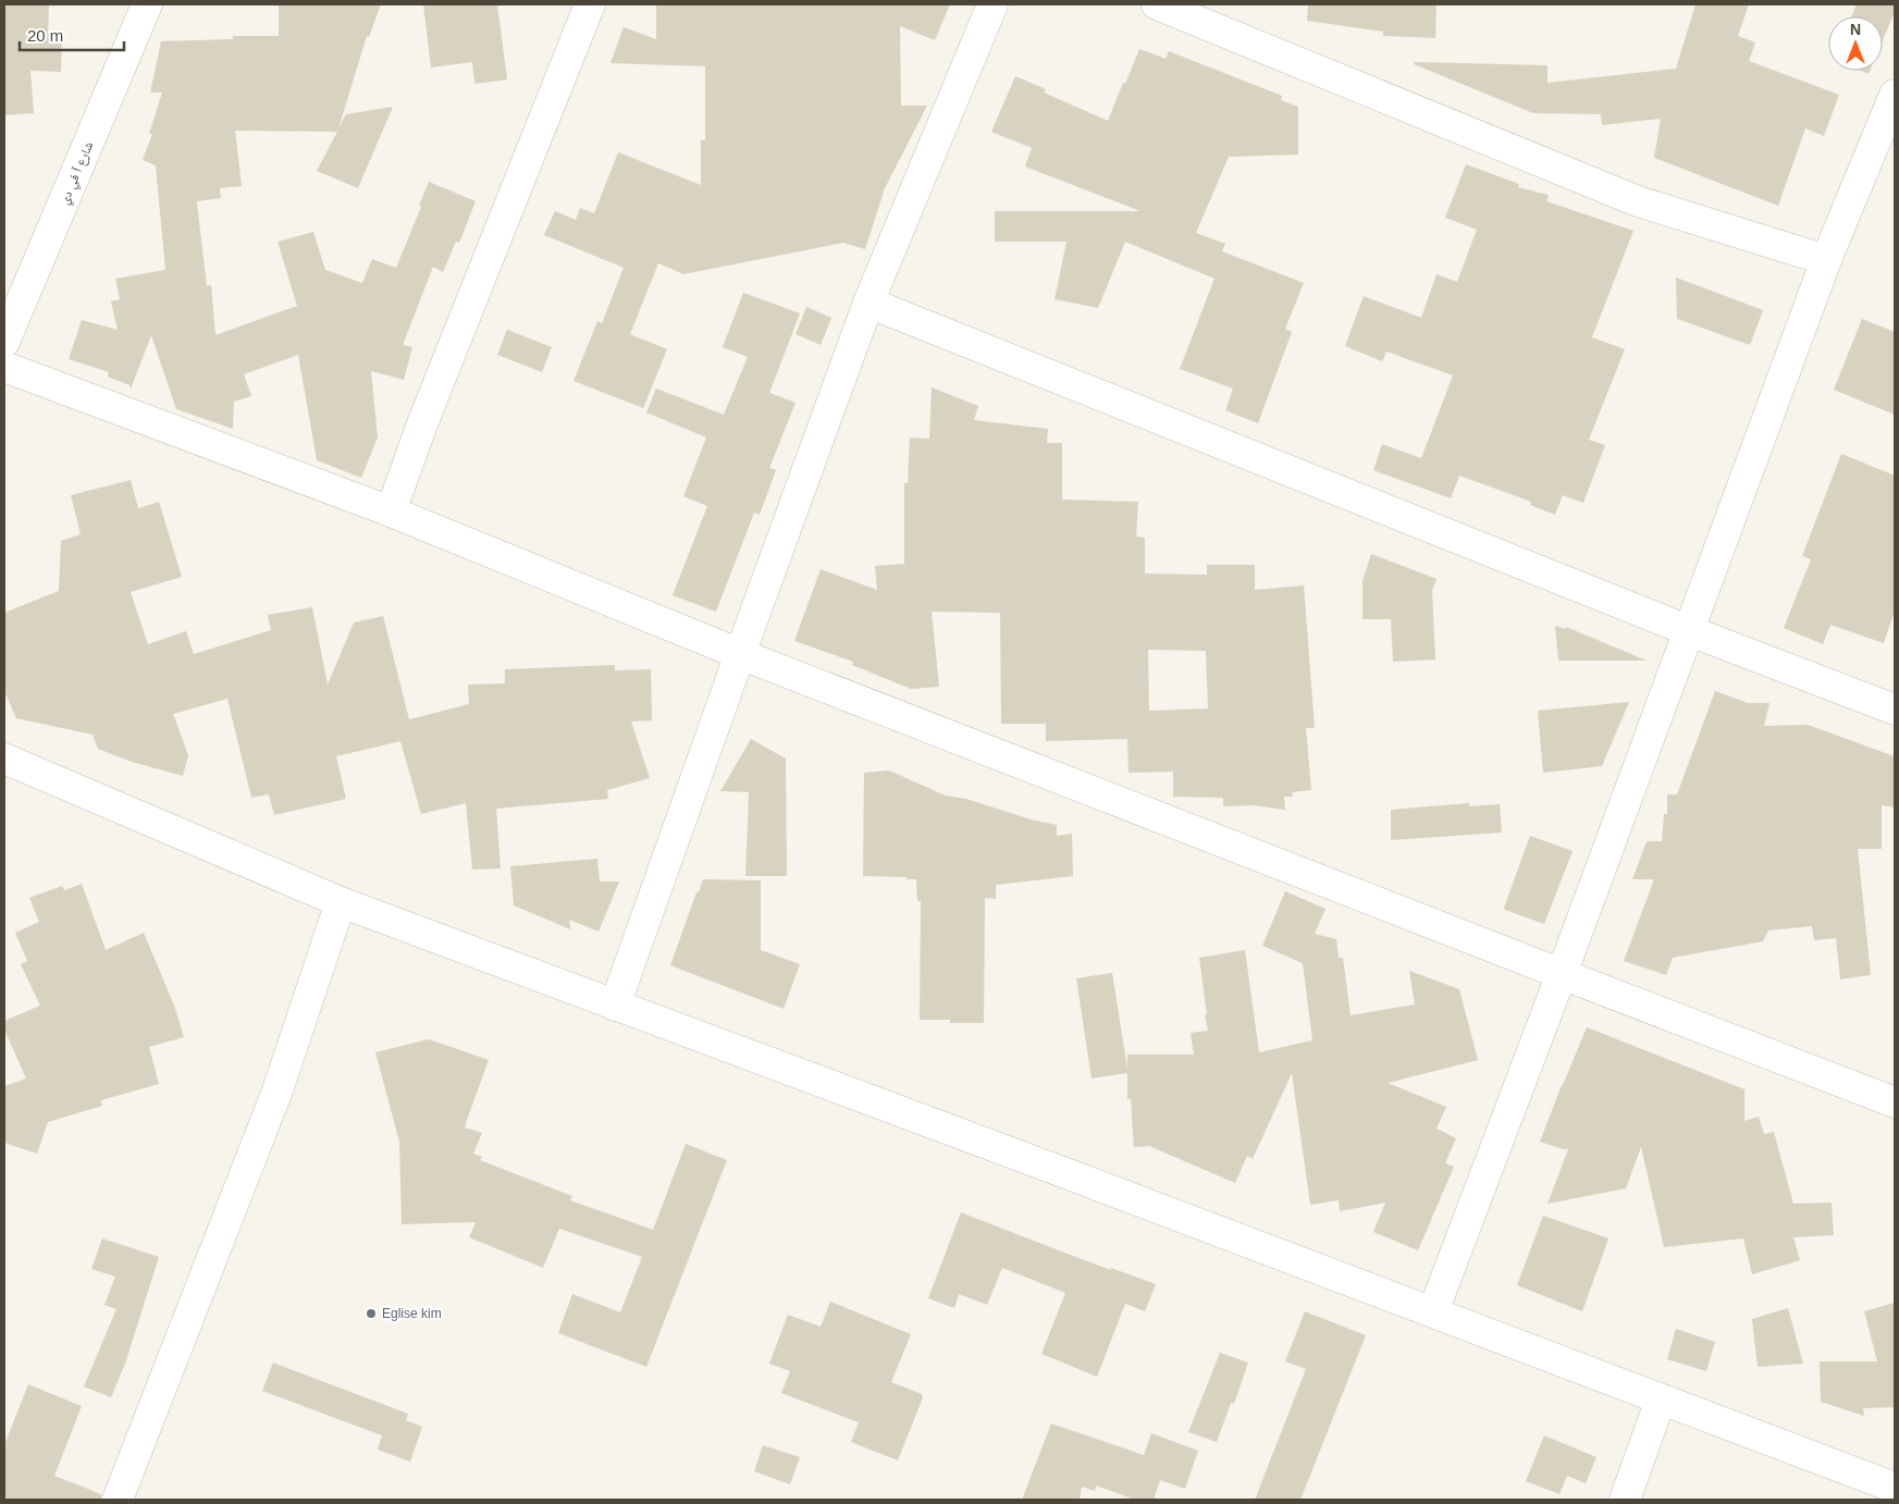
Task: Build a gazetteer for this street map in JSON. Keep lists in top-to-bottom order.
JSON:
{
  "streets": {
    "street": ["شارع آ في دي"]
  },
  "places": ["Eglise kim"],
  "scale_bar": "20 m",
  "north": "top"
}
